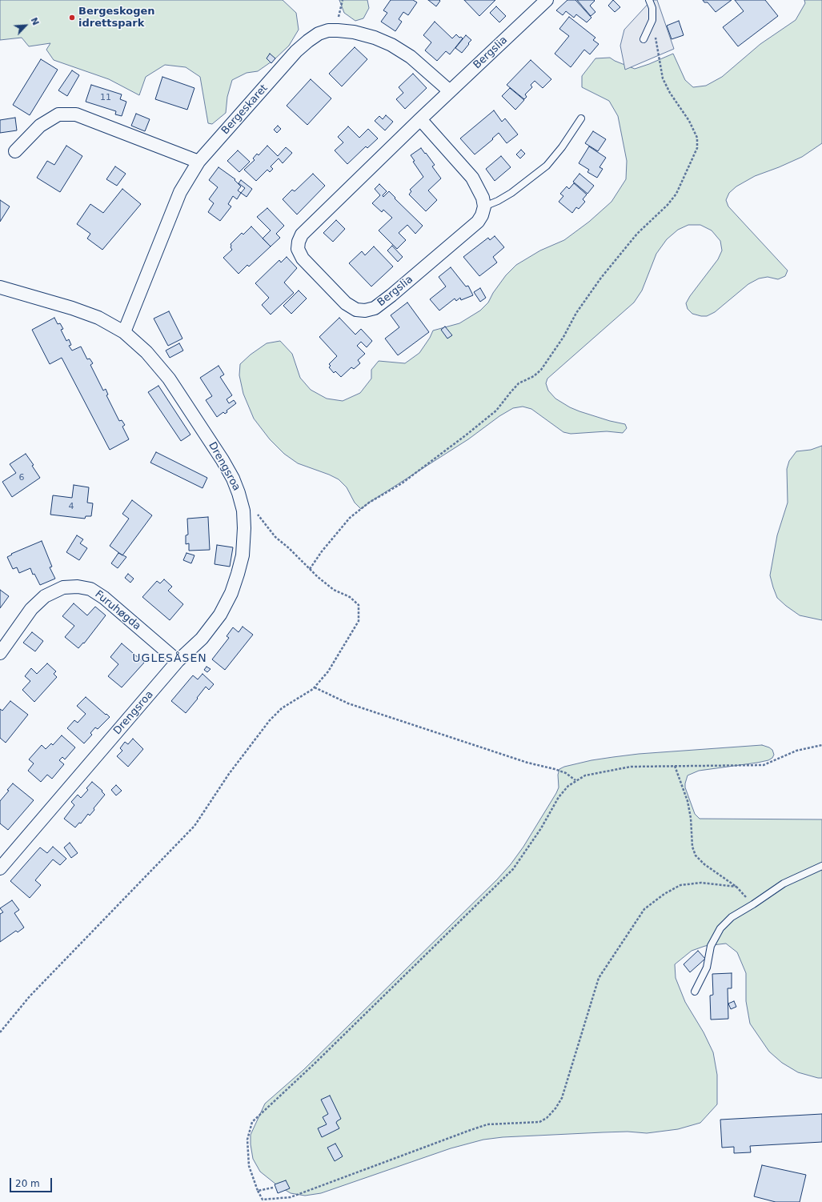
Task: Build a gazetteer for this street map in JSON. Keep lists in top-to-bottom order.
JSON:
{
  "streets": {
    "street": [
      "Bergslia",
      "Bergeskaret",
      "Drengsroa",
      "Furuhøgda"
    ]
  },
  "crossings": [
    ["Bergslia", "Bergeskaret"],
    ["Bergeskaret", "Drengsroa"],
    ["Drengsroa", "Furuhøgda"]
  ],
  "districts": ["UGLESÅSEN"],
  "places": ["Bergeskogen idrettspark"],
  "house_numbers": ["11", "6", "4"],
  "scale_bar": "20 m",
  "north": "top right"
}
